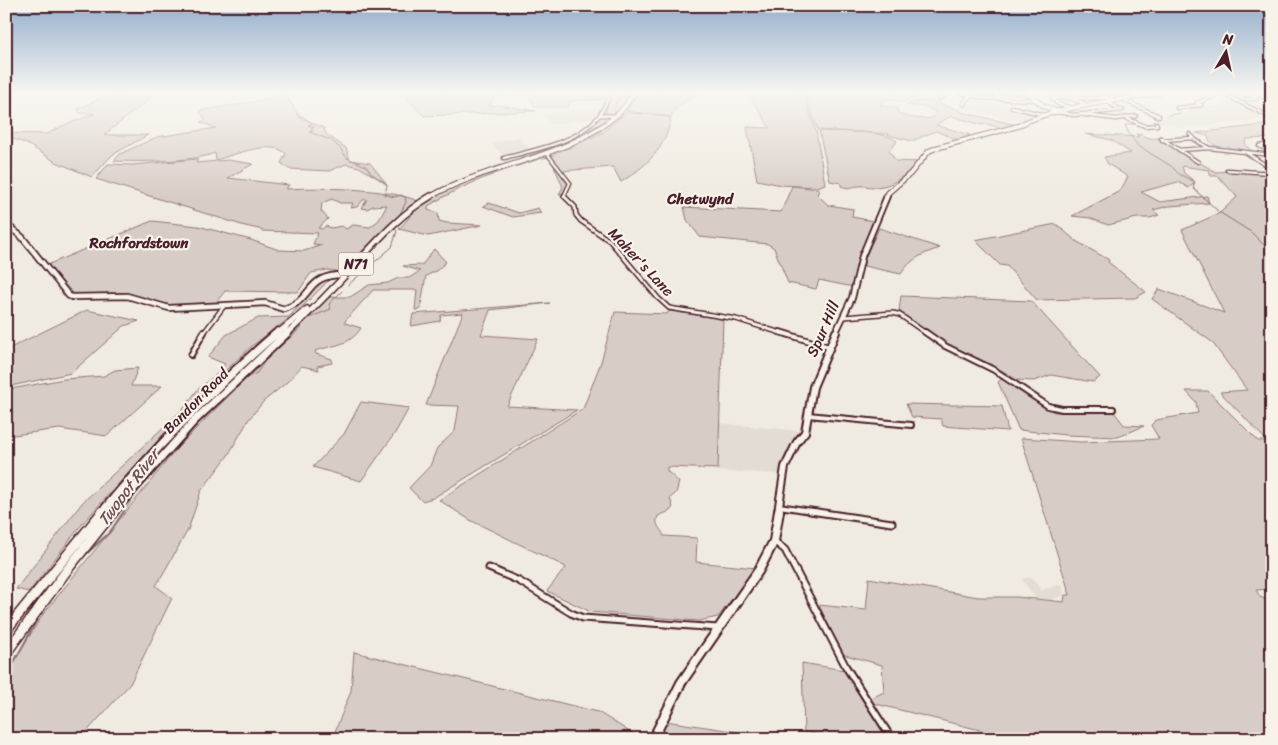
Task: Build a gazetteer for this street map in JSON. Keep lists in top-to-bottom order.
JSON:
{
  "streets": {
    "main road": ["N71", "Bandon Road"],
    "street": ["Maher's Lane", "Spur Hill"]
  },
  "crossings": [
    ["Maher's Lane", "Spur Hill"],
    ["Maher's Lane", "Bandon Road"]
  ],
  "districts": ["Chetwynd", "Rochfordstown"],
  "water": ["Twopot River"],
  "north": "top"
}
